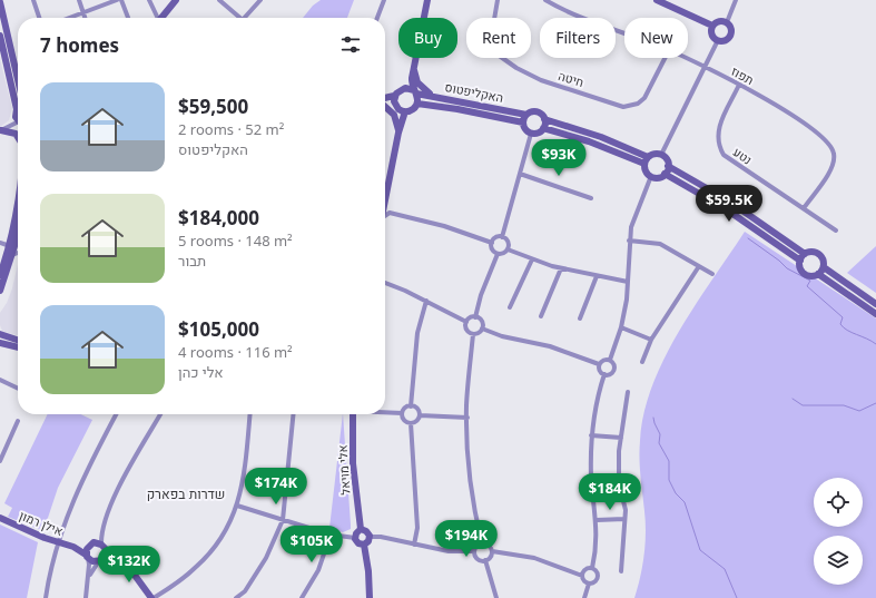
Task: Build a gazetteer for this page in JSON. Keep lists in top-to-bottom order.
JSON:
{
  "streets": {
    "main road": ["האקליפטוס", "אלי מויאל", "אילן רמון"],
    "street": ["תפוז", "חיטה", "נטע"]
  },
  "crossings": [
    ["תפוז", "נטע"]
  ],
  "districts": ["שדרות בפארק"],
  "page": {
    "chip": [
      "Buy",
      "Rent",
      "Filters",
      "New"
    ],
    "heading": "7 homes",
    "list": [
      {
        "name": "$59,500",
        "note": "2 rooms · 52 m² · האקליפטוס"
      },
      {
        "name": "$184,000",
        "note": "5 rooms · 148 m² · תבור"
      },
      {
        "name": "$105,000",
        "note": "4 rooms · 116 m² · אלי כהן"
      }
    ],
    "price": [
      "$93K",
      "$59.5K",
      "$174K",
      "$184K",
      "$194K",
      "$105K",
      "$132K"
    ]
  }
}
